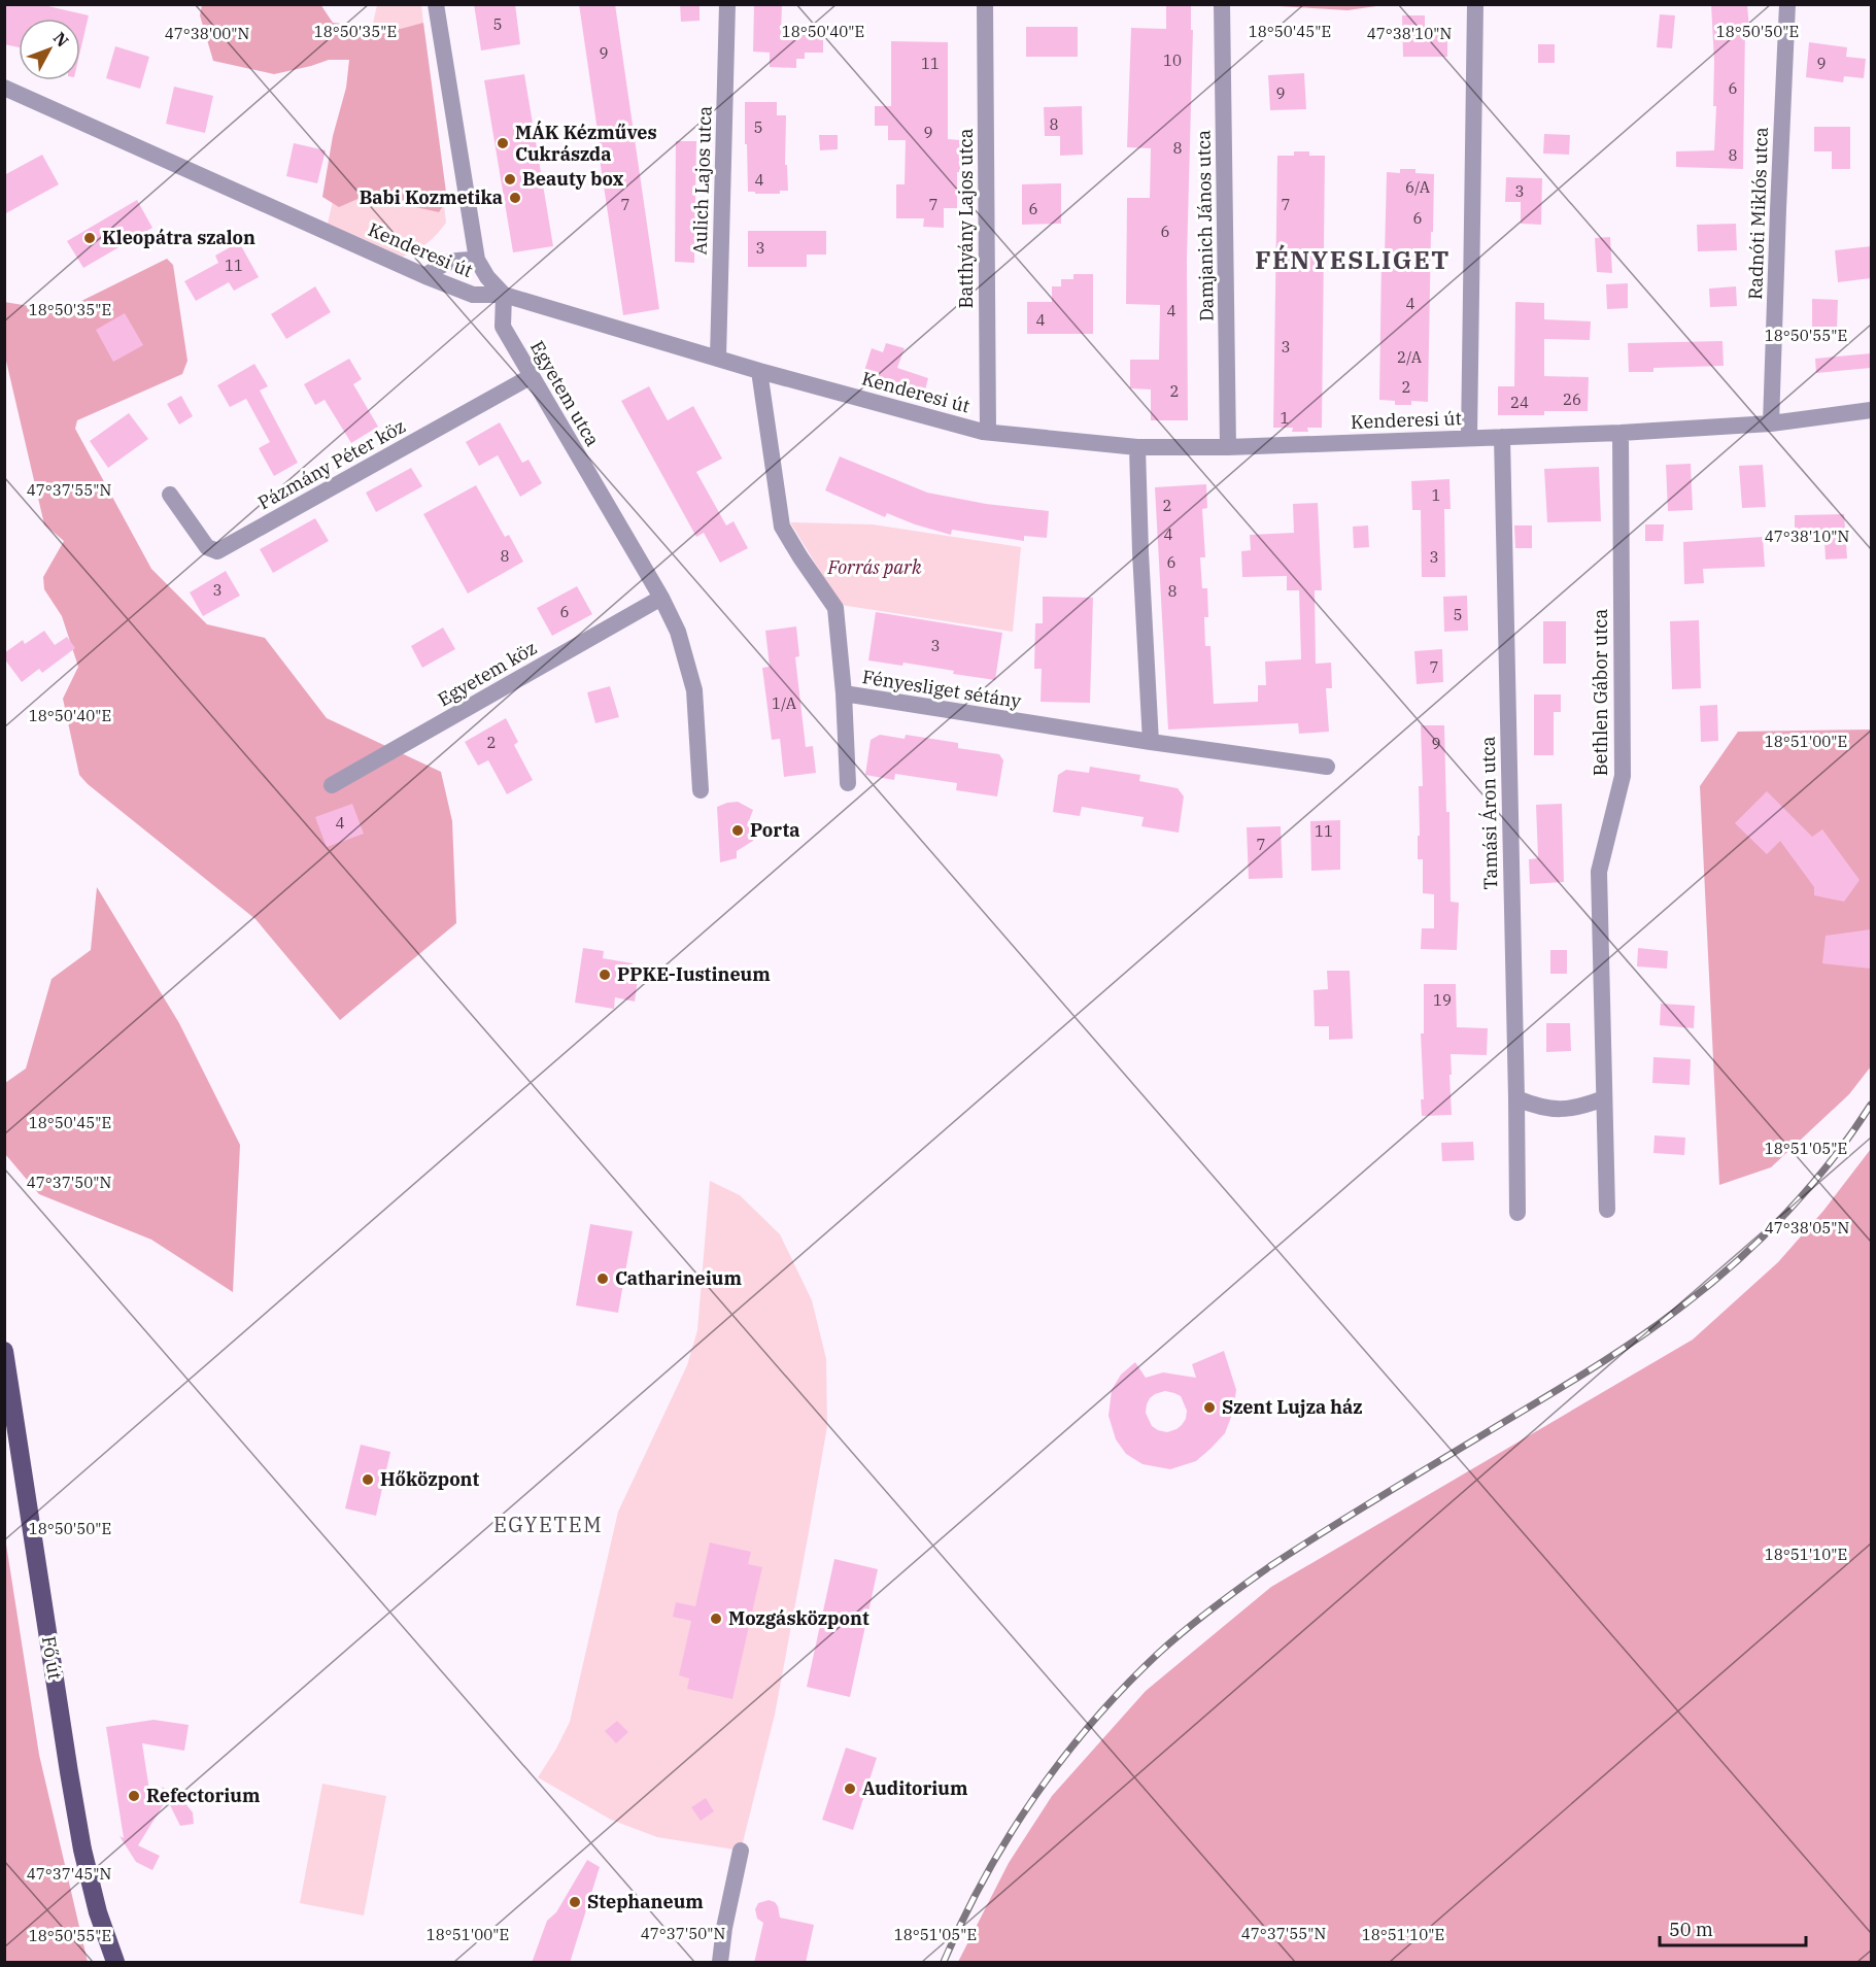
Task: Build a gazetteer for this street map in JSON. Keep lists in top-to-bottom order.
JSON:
{
  "streets": {
    "main road": ["Fő út"],
    "street": [
      "Aulich Lajos utca",
      "Radnóti Miklós utca",
      "Batthyány Lajos utca",
      "Damjanich János utca",
      "Kenderesi út",
      "Egyetem utca",
      "Pázmány Péter köz",
      "Egyetem köz",
      "Fényesliget sétány",
      "Bethlen Gábor utca",
      "Tamási Áron utca"
    ]
  },
  "crossings": [
    ["Aulich Lajos utca", "Kenderesi út"],
    ["Radnóti Miklós utca", "Kenderesi út"],
    ["Batthyány Lajos utca", "Kenderesi út"],
    ["Damjanich János utca", "Kenderesi út"],
    ["Kenderesi út", "Egyetem utca"],
    ["Kenderesi út", "Fényesliget sétány"],
    ["Kenderesi út", "Bethlen Gábor utca"],
    ["Kenderesi út", "Tamási Áron utca"],
    ["Egyetem utca", "Pázmány Péter köz"],
    ["Egyetem utca", "Egyetem köz"]
  ],
  "districts": ["FÉNYESLIGET", "EGYETEM"],
  "parks": ["Forrás park"],
  "places": [
    "MÁK Kézműves Cukrászda",
    "Beauty box",
    "Babi Kozmetika",
    "Kleopátra szalon",
    "Porta",
    "PPKE-Iustineum",
    "Catharineium",
    "Szent Lujza ház",
    "Hőközpont",
    "Mozgásközpont",
    "Auditorium",
    "Refectorium",
    "Stephaneum"
  ],
  "house_numbers": [
    "5",
    "9",
    "10",
    "11",
    "9",
    "6",
    "9",
    "8",
    "5",
    "9",
    "8",
    "8",
    "4",
    "6/A",
    "3",
    "7",
    "7",
    "7",
    "6",
    "6",
    "6",
    "3",
    "11",
    "4",
    "4",
    "4",
    "3",
    "2/A",
    "2",
    "2",
    "26",
    "24",
    "1",
    "1",
    "2",
    "4",
    "8",
    "3",
    "6",
    "3",
    "8",
    "6",
    "5",
    "3",
    "7",
    "1/A",
    "2",
    "9",
    "4",
    "11",
    "7",
    "19"
  ],
  "scale_bar": "50 m",
  "north": "top right",
  "coordinates": [
    "18°50'35\"E",
    "18°50'40\"E",
    "18°50'45\"E",
    "18°50'50\"E",
    "47°38'00\"N",
    "47°38'10\"N",
    "18°50'55\"E",
    "47°37'55\"N",
    "18°51'00\"E",
    "18°51'05\"E",
    "47°37'50\"N",
    "47°38'05\"N",
    "18°51'10\"E",
    "47°37'45\"N"
  ]
}
